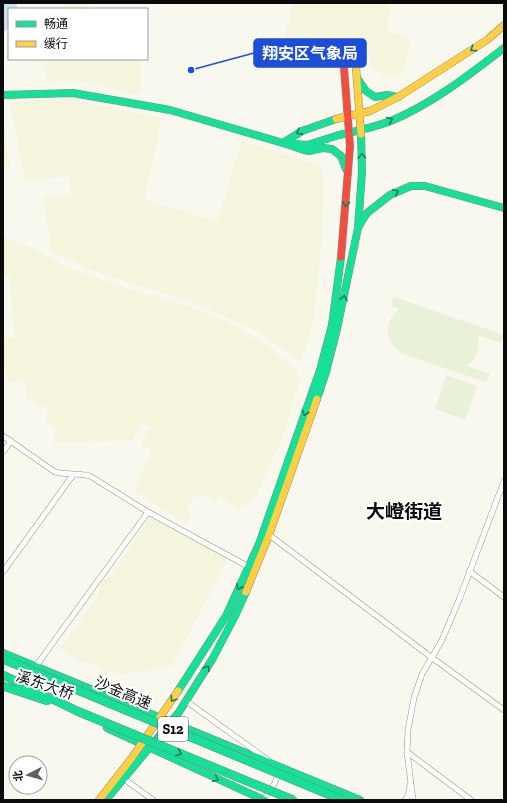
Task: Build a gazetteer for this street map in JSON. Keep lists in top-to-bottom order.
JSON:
{
  "streets": {
    "main road": ["溪东大桥", "沙金高速", "S12"]
  },
  "crossings": [
    ["溪东大桥", "S12"]
  ],
  "districts": ["大嶝街道"],
  "places": ["翔安区气象局"],
  "legend": ["畅通", "缓行"],
  "north": "left"
}
